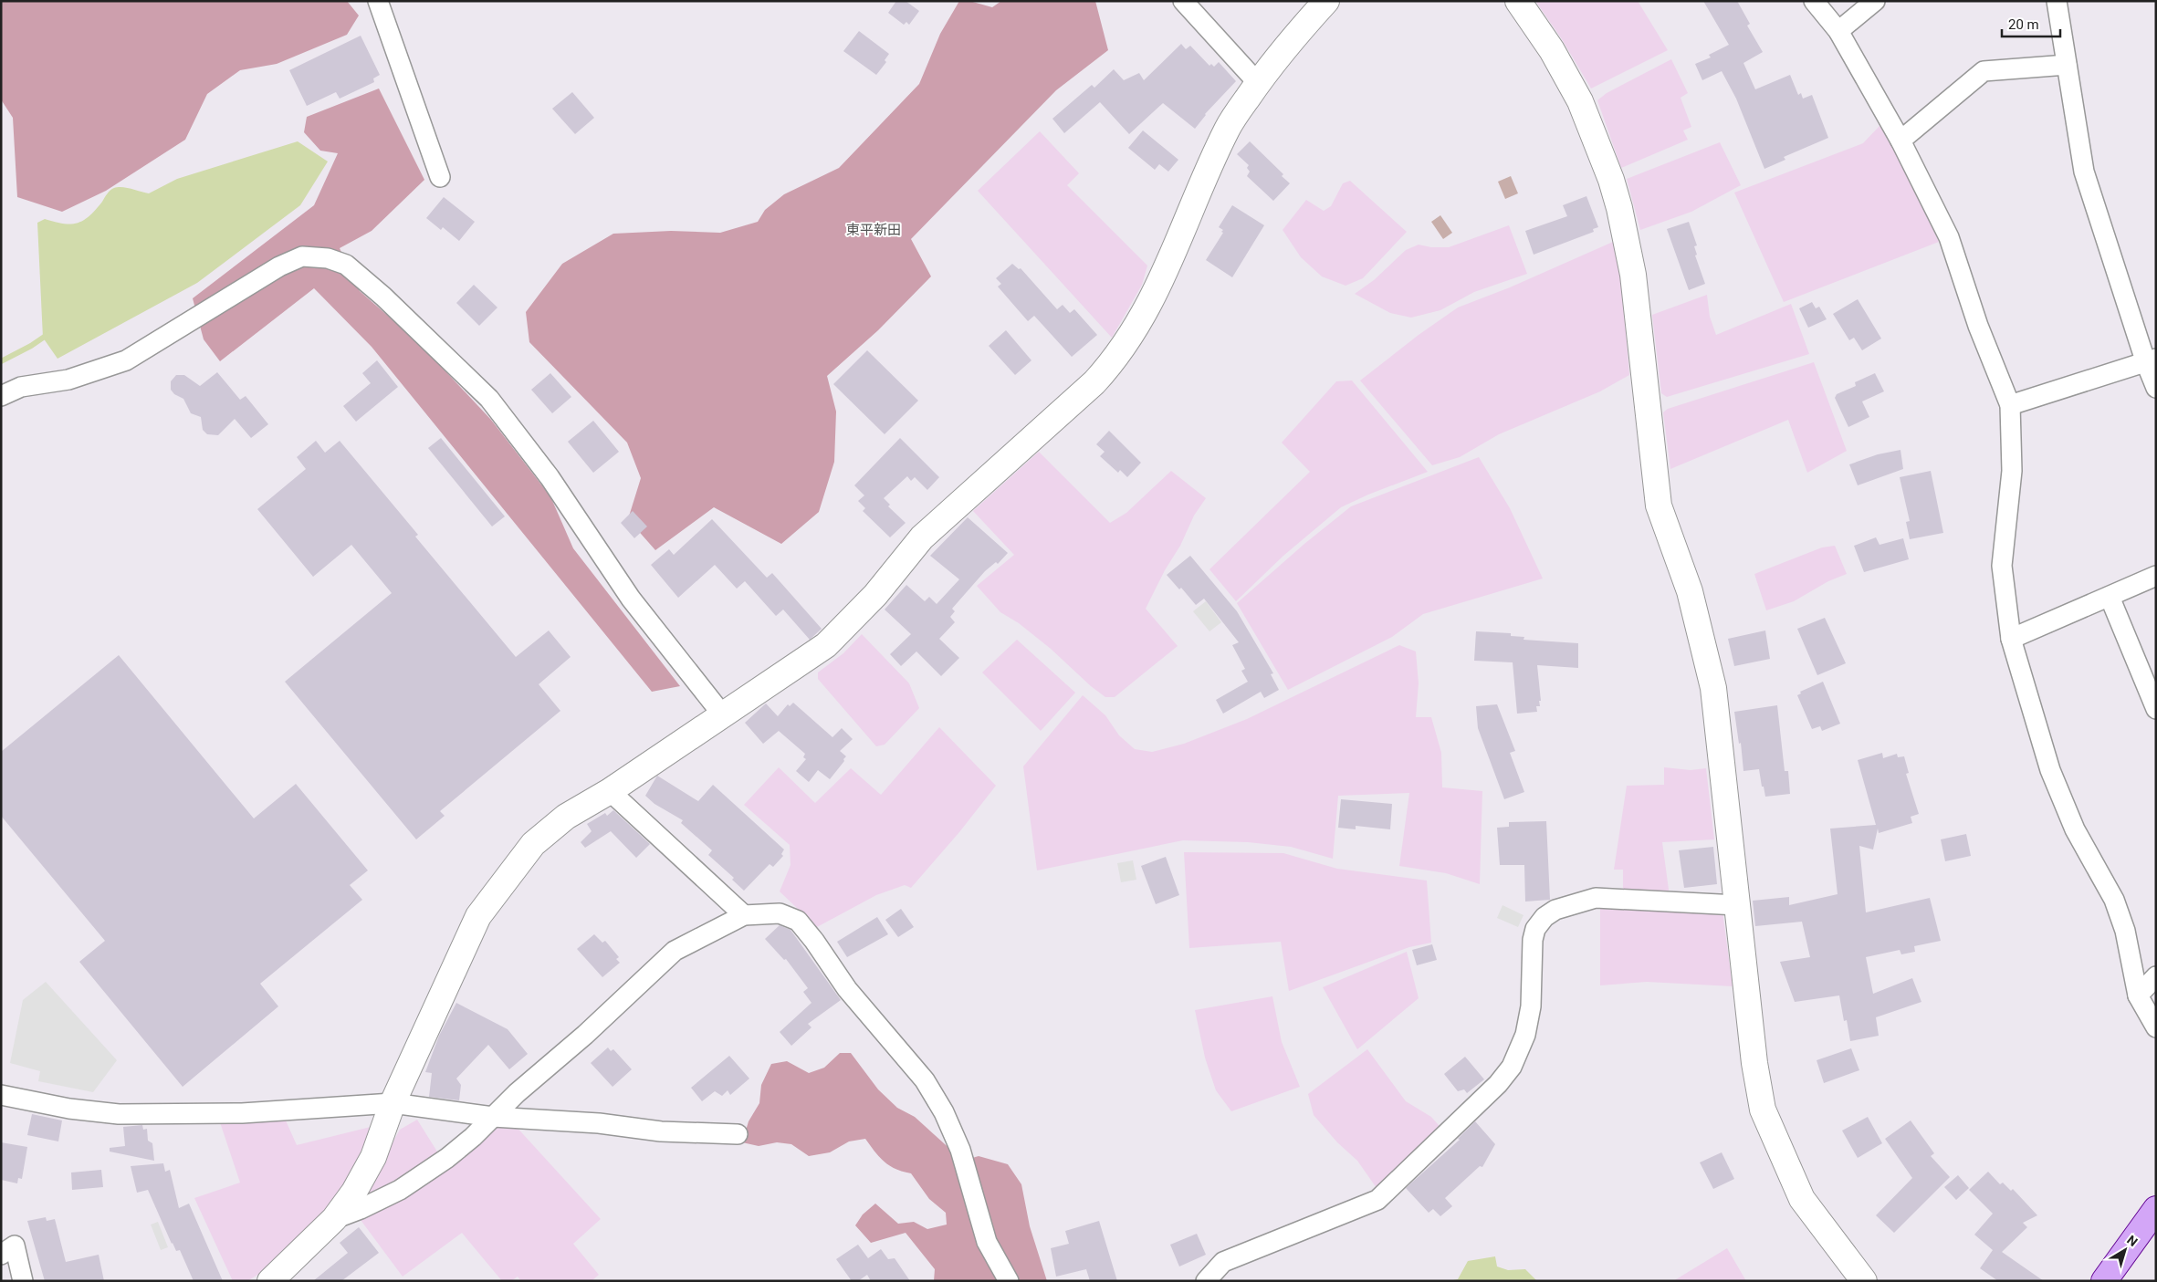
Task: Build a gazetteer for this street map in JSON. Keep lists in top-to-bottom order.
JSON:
{
  "districts": ["東平新田"],
  "scale_bar": "20 m",
  "north": "top right"
}
